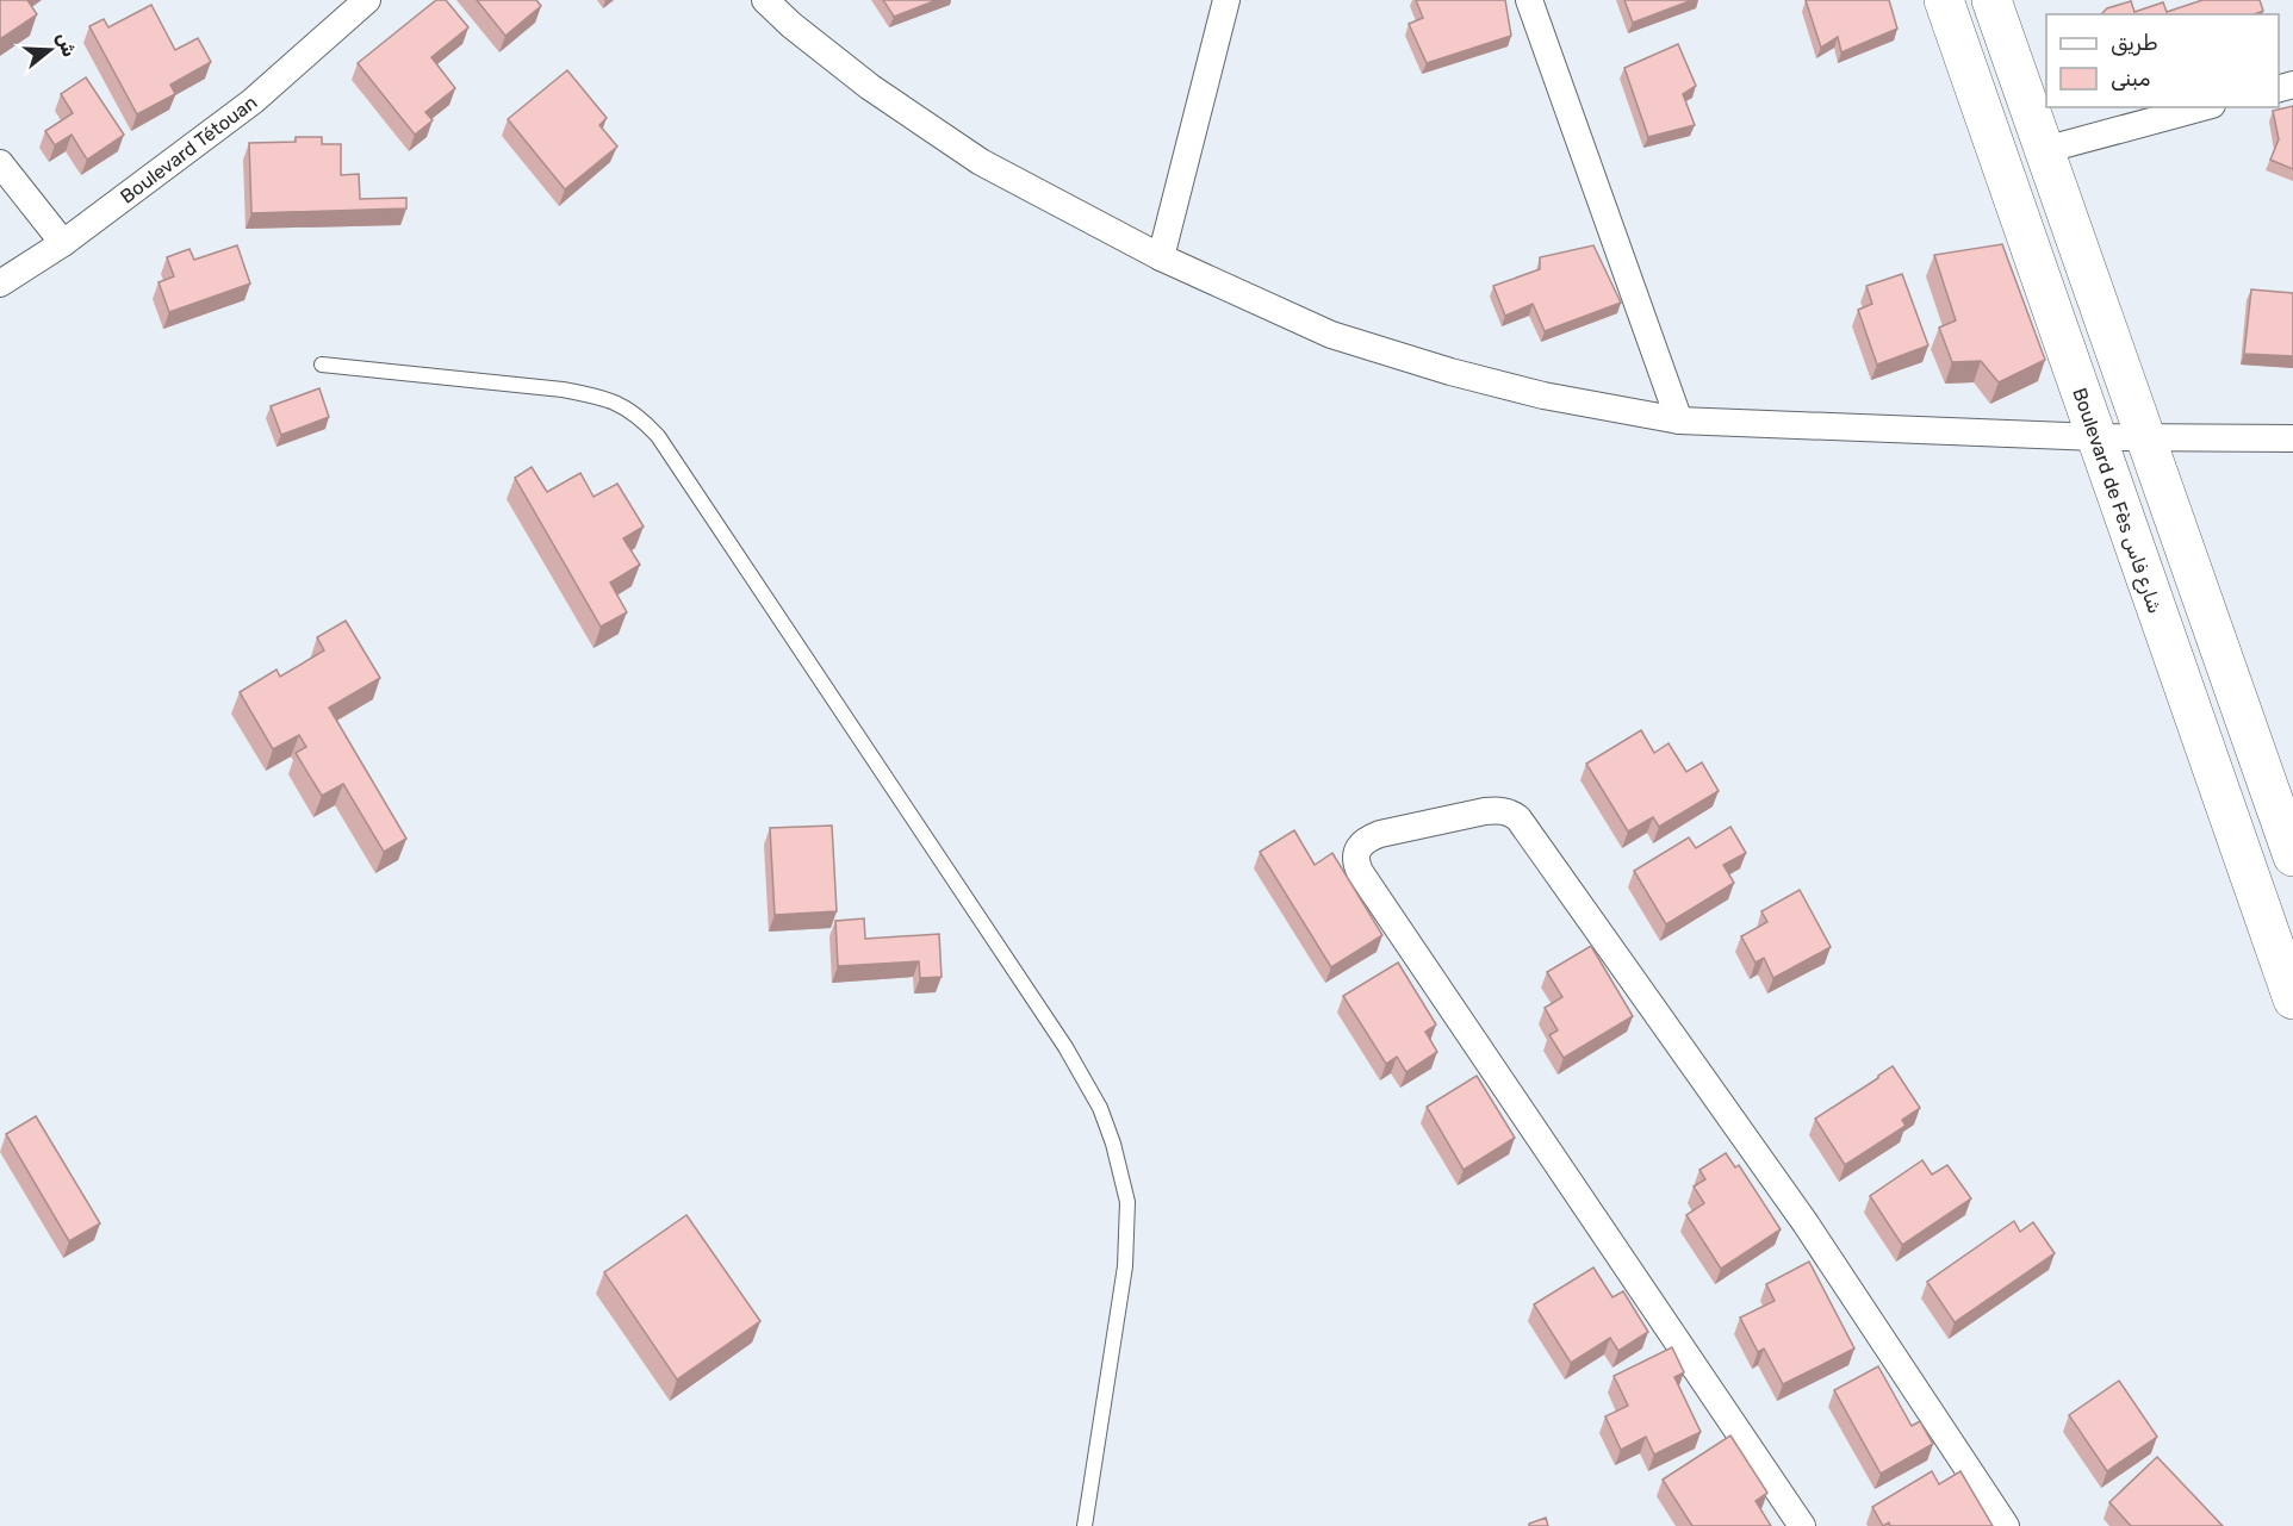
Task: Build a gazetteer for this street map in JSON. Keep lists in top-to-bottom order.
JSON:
{
  "streets": {
    "main road": ["Boulevard de Fès شارع فاس"],
    "street": ["Boulevard Tétouan"]
  },
  "legend": ["طريق", "مبنى"],
  "north": "right"
}
